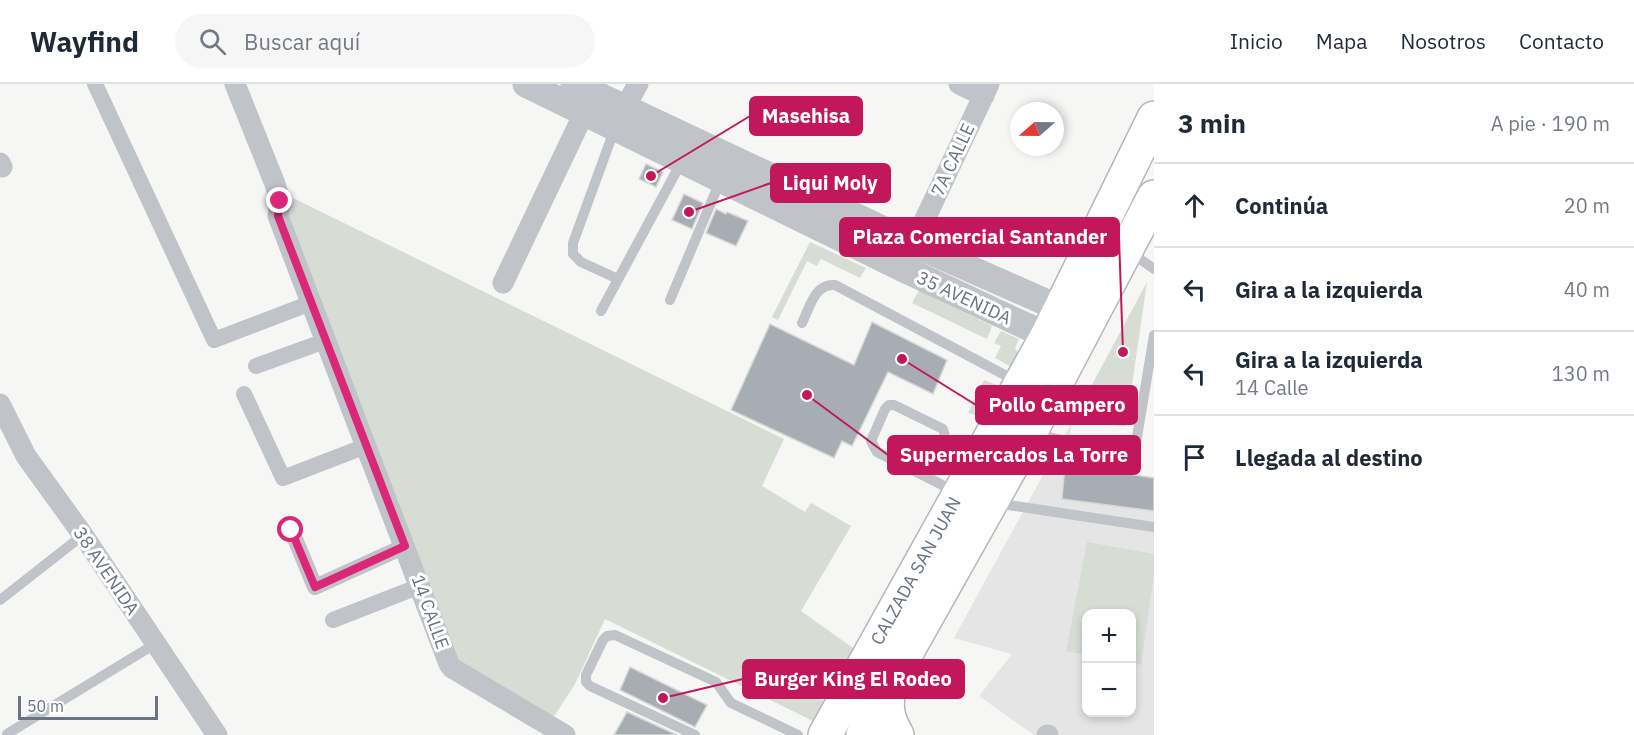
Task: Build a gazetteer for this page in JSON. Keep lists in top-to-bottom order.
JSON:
{
  "streets": {
    "main road": ["CALZADA SAN JUAN"],
    "street": [
      "7A CALLE",
      "35 AVENIDA",
      "38 AVENIDA",
      "14 CALLE"
    ]
  },
  "crossings": [
    ["7A CALLE", "35 AVENIDA"],
    ["35 AVENIDA", "CALZADA SAN JUAN"]
  ],
  "places": [
    "Masehisa",
    "Liqui Moly",
    "Plaza Comercial Santander",
    "Pollo Campero",
    "Supermercados La Torre",
    "Burger King El Rodeo"
  ],
  "scale_bar": "50 m",
  "north": "left",
  "page": {
    "header": "Wayfind",
    "search": "Buscar aquí",
    "nav": [
      "Inicio",
      "Mapa",
      "Nosotros",
      "Contacto"
    ],
    "heading": ["3 min", "A pie · 190 m"],
    "list": [
      ["Continúa", "20 m"],
      ["Gira a la izquierda", "40 m"],
      ["Gira a la izquierda", "14 Calle", "130 m"],
      "Llegada al destino"
    ],
    "map_buttons": ["+", "−"],
    "scale": "50 m"
  }
}
